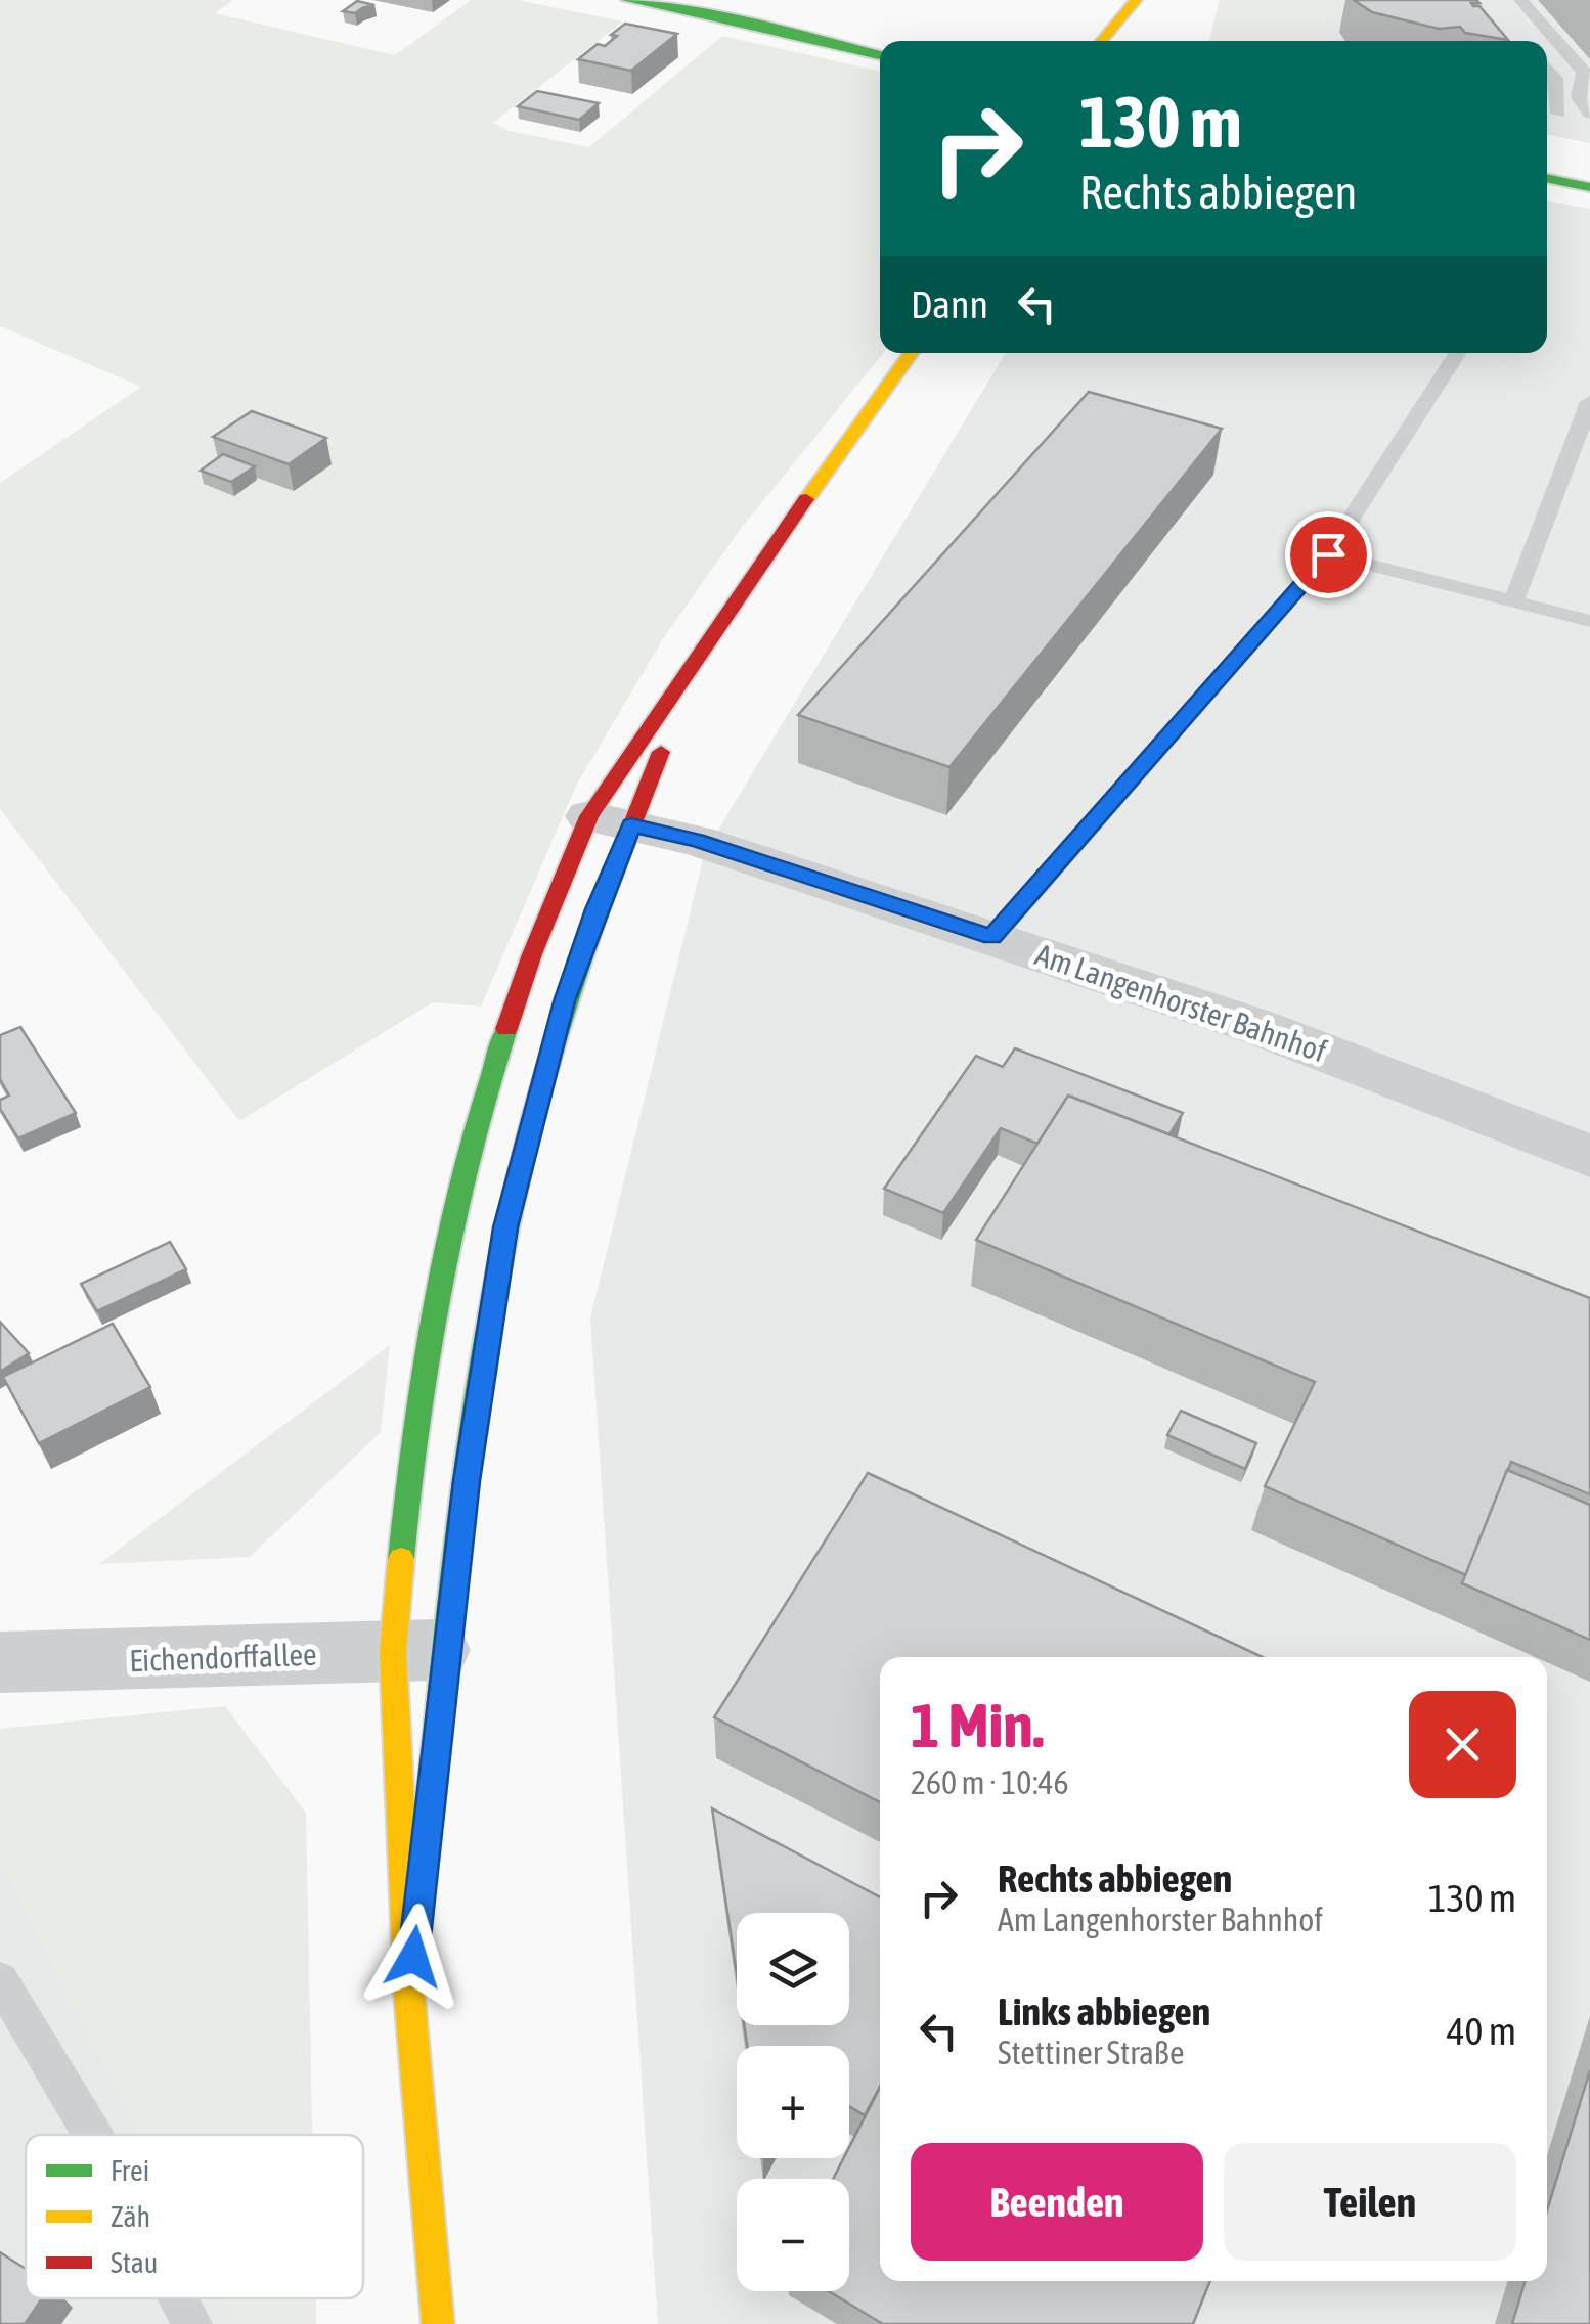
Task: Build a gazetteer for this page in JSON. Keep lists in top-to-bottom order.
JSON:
{
  "streets": {
    "street": ["Am Langenhorster Bahnhof", "Eichendorffallee"]
  },
  "legend": ["Frei", "Zäh", "Stau"],
  "page": {
    "turn": ["130 m", "Rechts abbiegen"],
    "then": "Dann",
    "heading": ["1 Min.", "260 m · 10:46"],
    "list": [
      {
        "name": "Rechts abbiegen",
        "note": "Am Langenhorster Bahnhof",
        "value": "130 m"
      },
      {
        "name": "Links abbiegen",
        "note": "Stettiner Straße",
        "value": "40 m"
      }
    ],
    "map_buttons": ["+", "−"],
    "buttons": ["Beenden", "Teilen"]
  }
}
